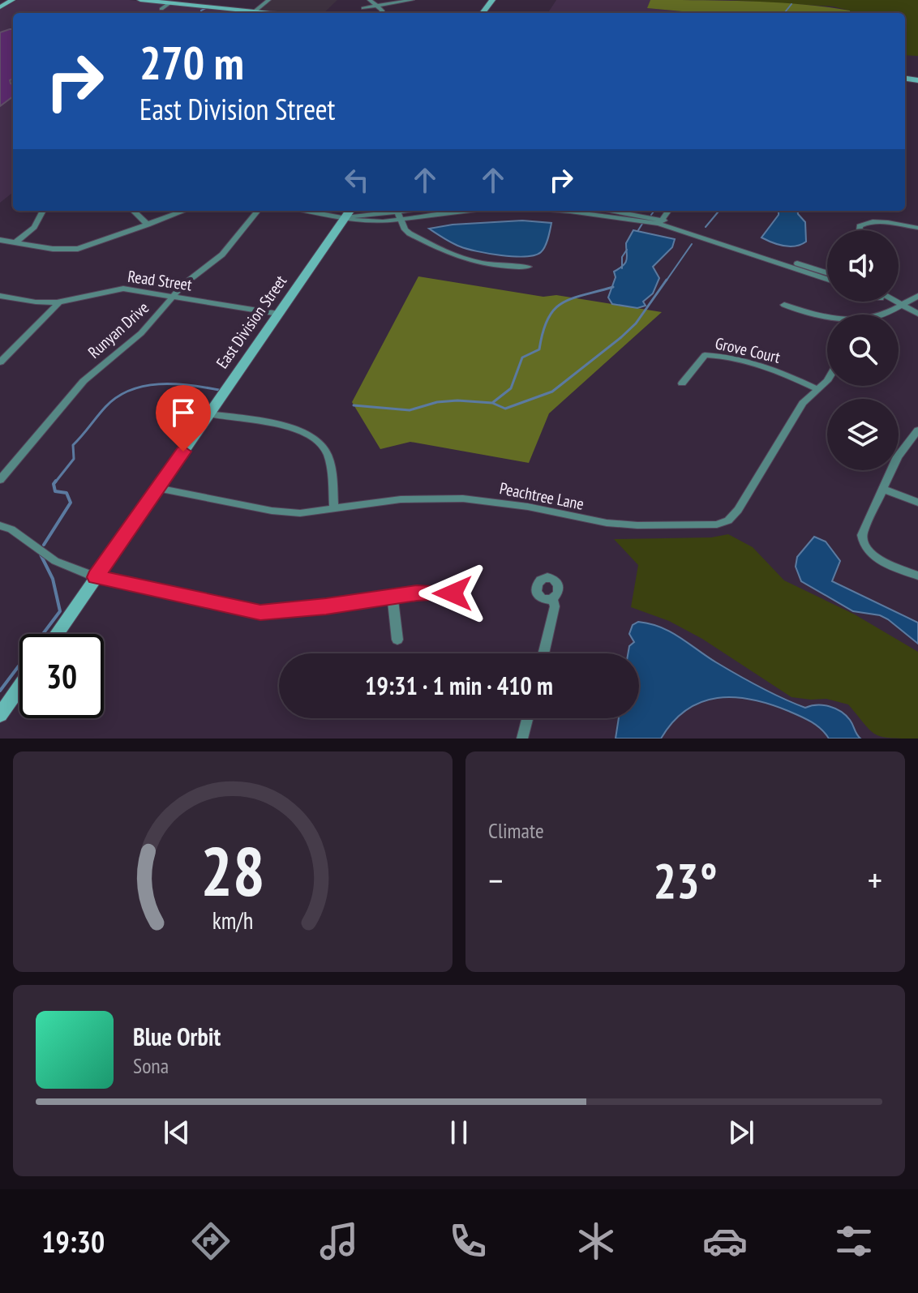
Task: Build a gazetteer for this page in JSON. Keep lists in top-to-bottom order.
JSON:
{
  "streets": {
    "street": [
      "Read Street",
      "East Division Street",
      "Runyan Drive",
      "Grove Court",
      "Peachtree Lane"
    ]
  },
  "crossings": [
    ["Read Street", "East Division Street"],
    ["Read Street", "Runyan Drive"],
    ["East Division Street", "Peachtree Lane"],
    ["Grove Court", "Peachtree Lane"]
  ],
  "page": {
    "turn": ["270 m", "East Division Street"],
    "limit": "30",
    "trip": "19:31 · 1 min · 410 m",
    "tile": "Climate",
    "heat": ["−", "23°", "+"],
    "song": ["Blue Orbit", "Sona"],
    "tabs": "19:30",
    "gauge": ["28", "km/h"]
  }
}
